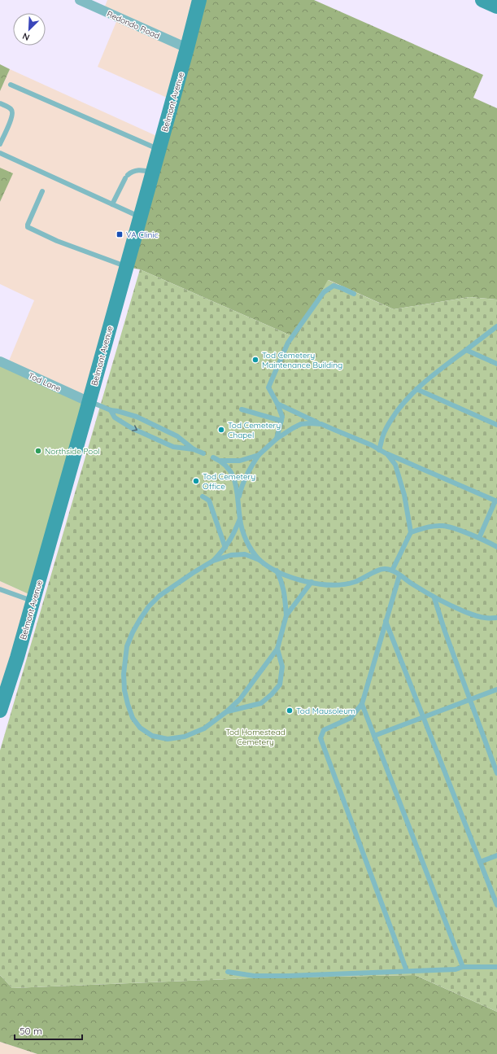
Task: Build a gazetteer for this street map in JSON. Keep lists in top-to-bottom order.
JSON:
{
  "streets": {
    "main road": ["Belmont Avenue"],
    "street": ["Redondo Road", "Tod Lane"]
  },
  "crossings": [
    ["Redondo Road", "Belmont Avenue"],
    ["Belmont Avenue", "Tod Lane"]
  ],
  "parks": ["Tod Homestead Cemetery"],
  "places": {
    "transit": ["VA Clinic"],
    "other": [
      "Tod Cemetery Maintenance Building",
      "Tod Cemetery Chapel",
      "Northside Pool",
      "Tod Cemetery Office",
      "Tod Mausoleum"
    ]
  },
  "scale_bar": "50 m",
  "north": "bottom left"
}
